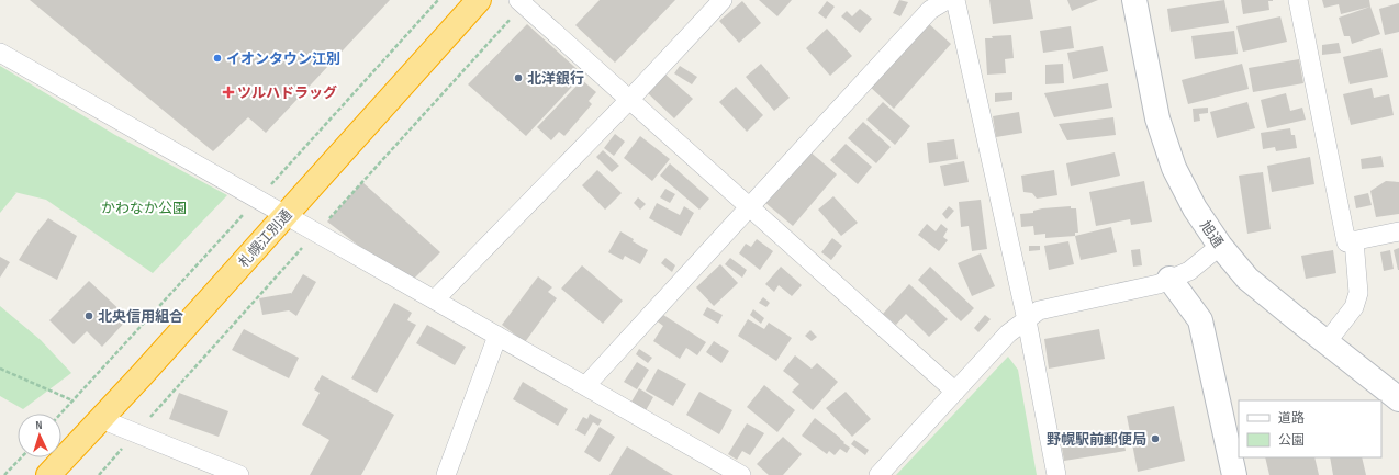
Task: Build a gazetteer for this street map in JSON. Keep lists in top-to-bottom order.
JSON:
{
  "streets": {
    "highway": ["札幌江別通"],
    "street": ["旭通"]
  },
  "parks": ["かわなか公園"],
  "places": {
    "other": [
      "イオンタウン江別",
      "北洋銀行",
      "北央信用組合",
      "野幌駅前郵便局"
    ],
    "health": ["ツルハドラッグ"]
  },
  "legend": ["道路", "公園"],
  "north": "top"
}
